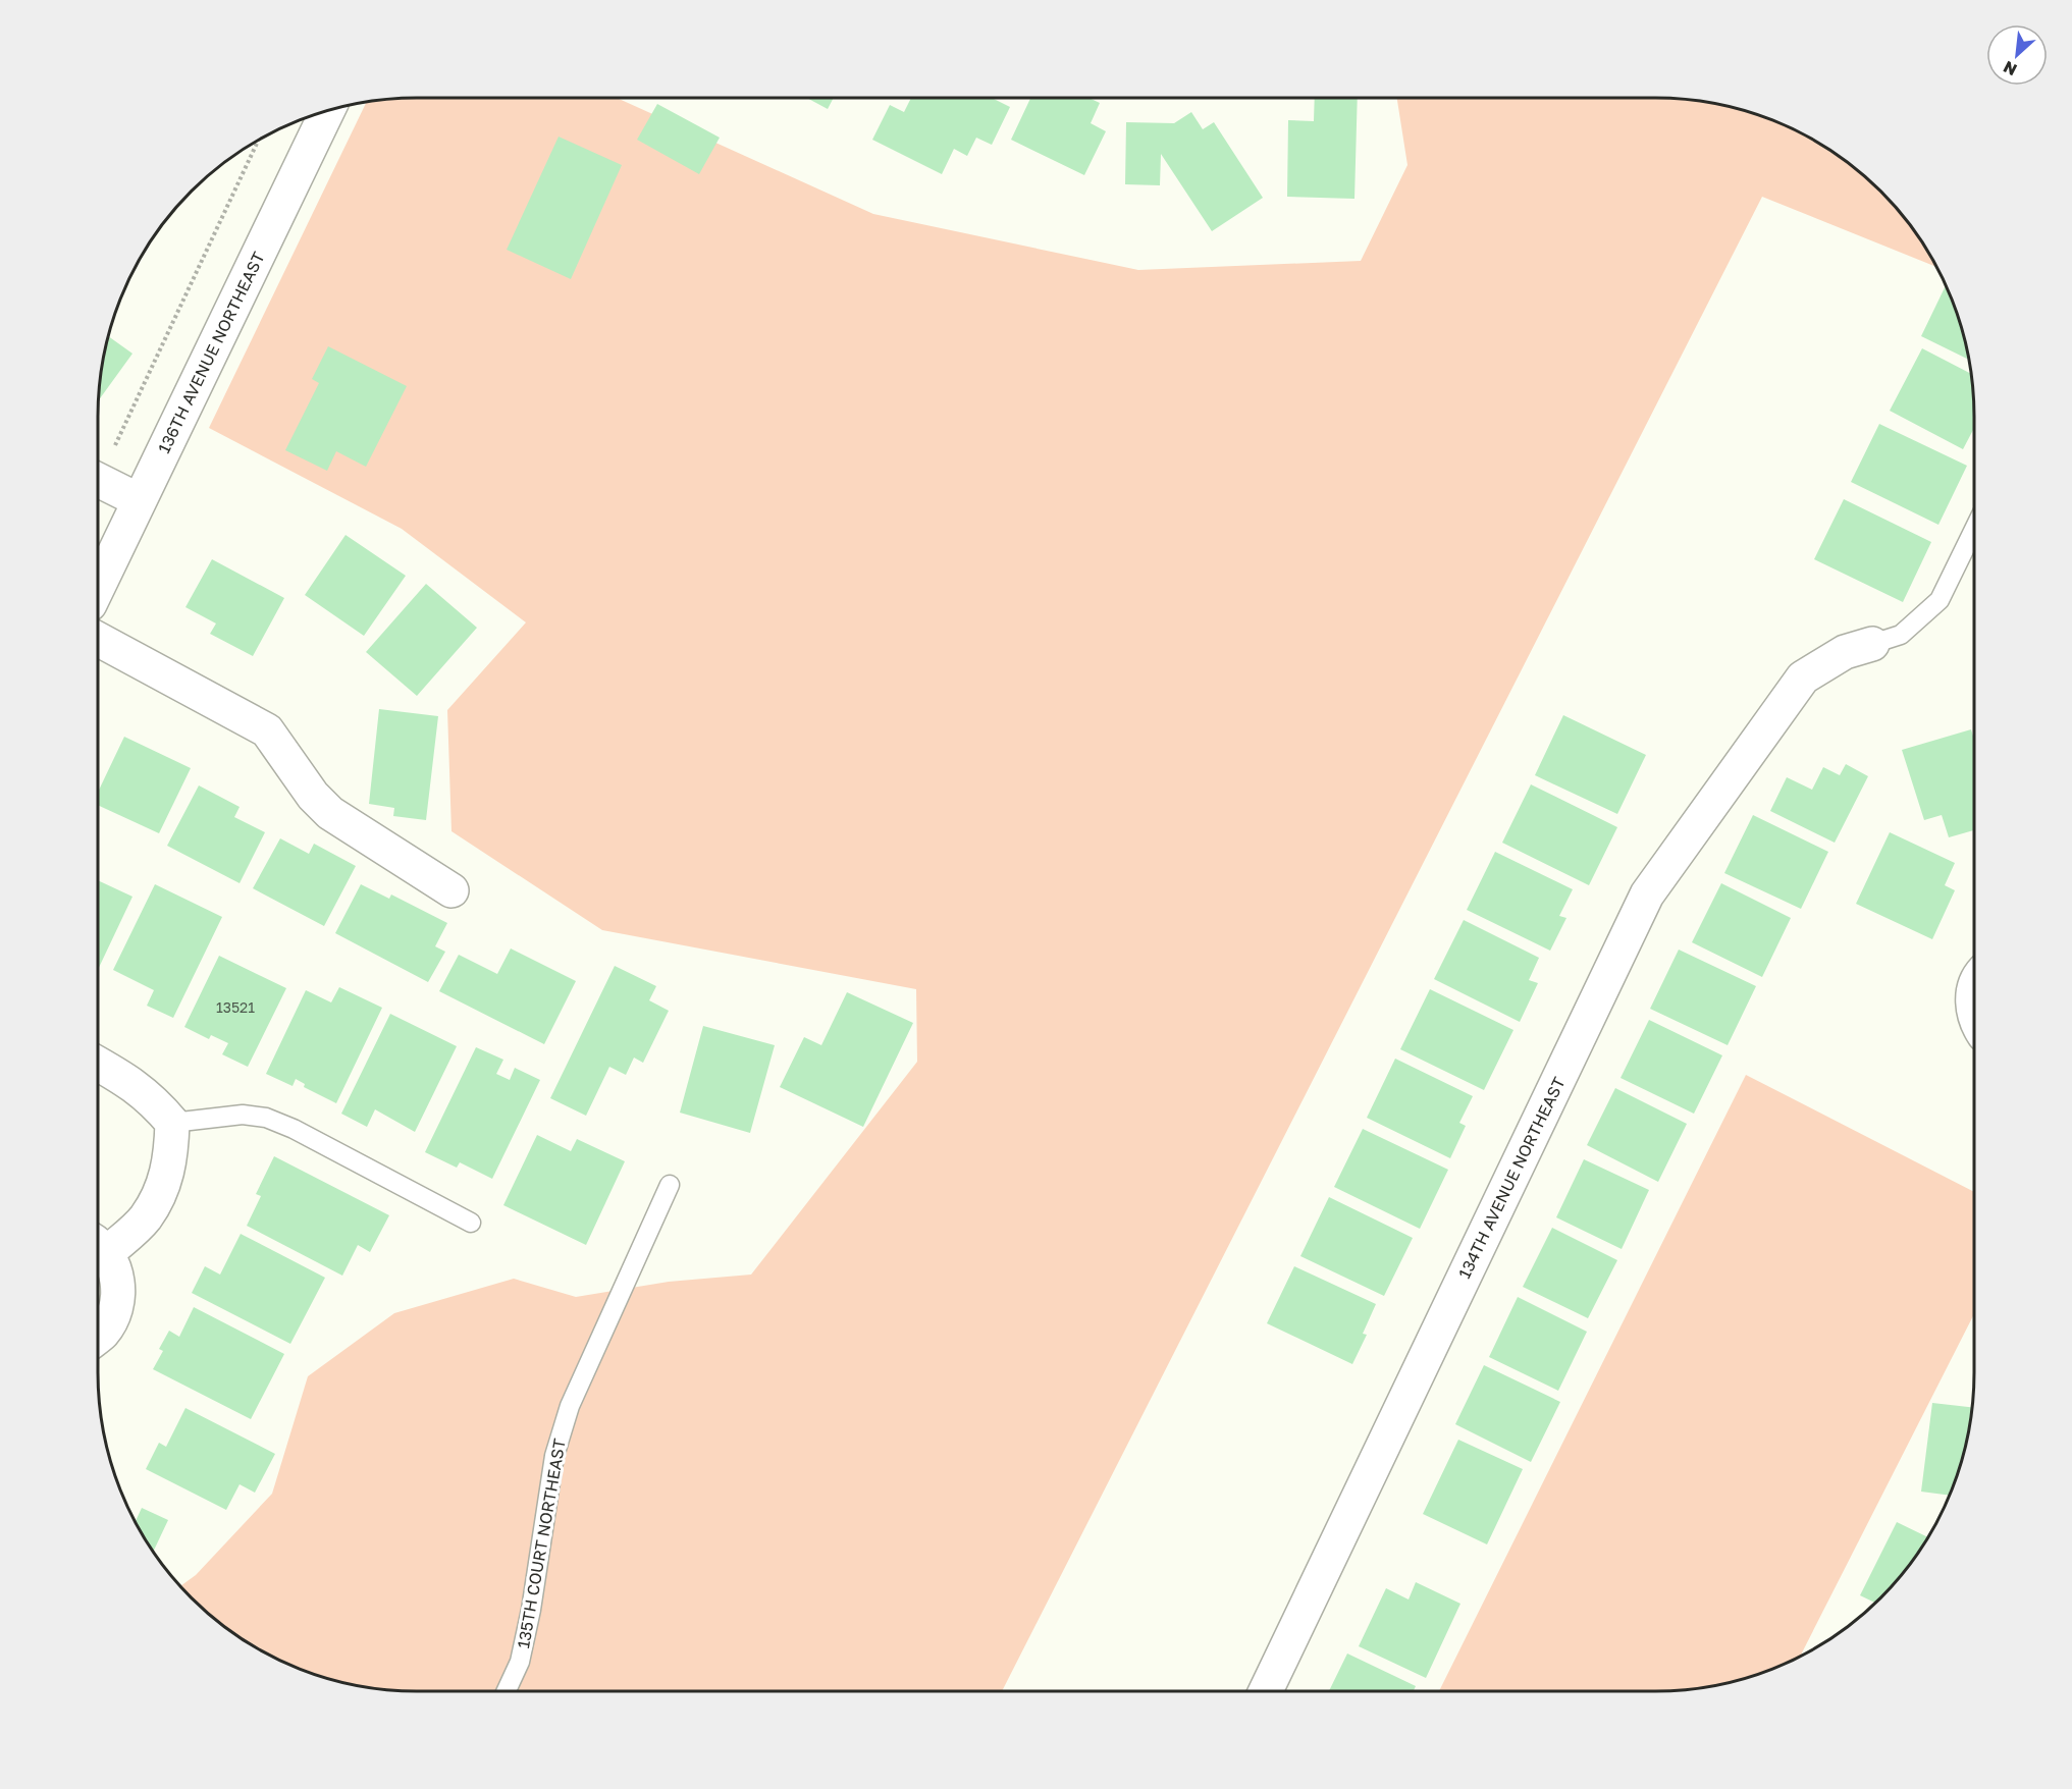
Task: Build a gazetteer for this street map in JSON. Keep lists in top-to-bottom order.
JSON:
{
  "streets": {
    "street": ["136TH AVENUE NORTHEAST", "134TH AVENUE NORTHEAST"],
    "lane": ["135TH COURT NORTHEAST"]
  },
  "house_numbers": ["13521"],
  "north": "bottom left"
}
